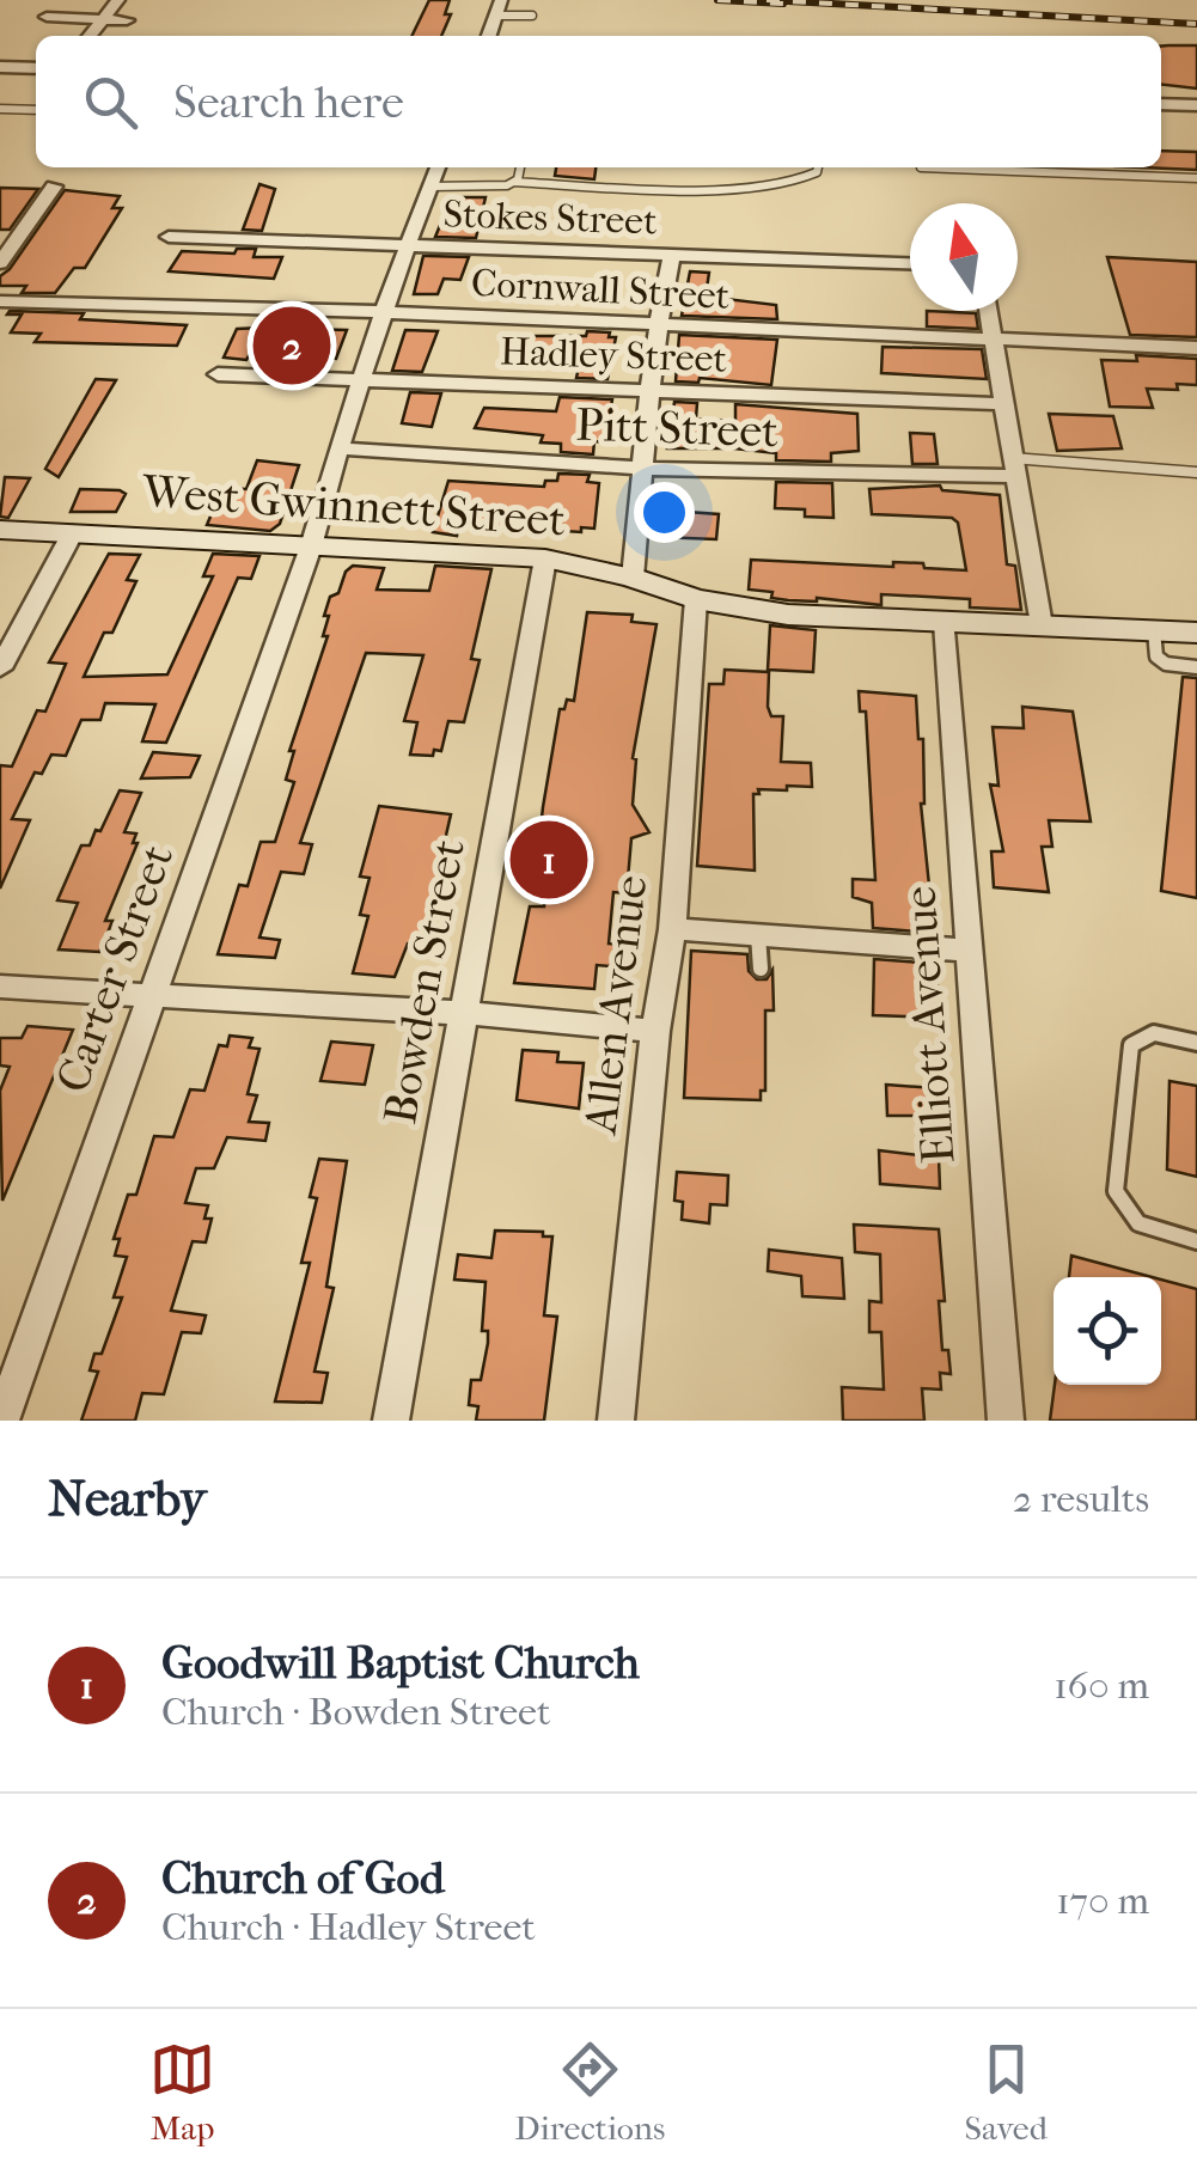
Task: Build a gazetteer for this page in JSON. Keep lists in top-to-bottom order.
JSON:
{
  "streets": {
    "main road": ["West Gwinnett Street"],
    "street": [
      "Stokes Street",
      "Cornwall Street",
      "Hadley Street",
      "Pitt Street",
      "Carter Street",
      "Bowden Street",
      "Allen Avenue",
      "Elliott Avenue"
    ]
  },
  "crossings": [
    ["Stokes Street", "Carter Street"],
    ["Cornwall Street", "Carter Street"],
    ["Hadley Street", "Carter Street"],
    ["Pitt Street", "Carter Street"],
    ["West Gwinnett Street", "Carter Street"],
    ["West Gwinnett Street", "Bowden Street"],
    ["West Gwinnett Street", "Allen Avenue"],
    ["West Gwinnett Street", "Elliott Avenue"]
  ],
  "north": "top",
  "page": {
    "search": "Search here",
    "pins": ["2", "1"],
    "heading": ["Nearby", "2 results"],
    "list": [
      {
        "mark": "1",
        "name": "Goodwill Baptist Church",
        "note": "Church · Bowden Street",
        "value": "160 m"
      },
      {
        "mark": "2",
        "name": "Church of God",
        "note": "Church · Hadley Street",
        "value": "170 m"
      }
    ],
    "nav": ["Map", "Directions", "Saved"]
  }
}
